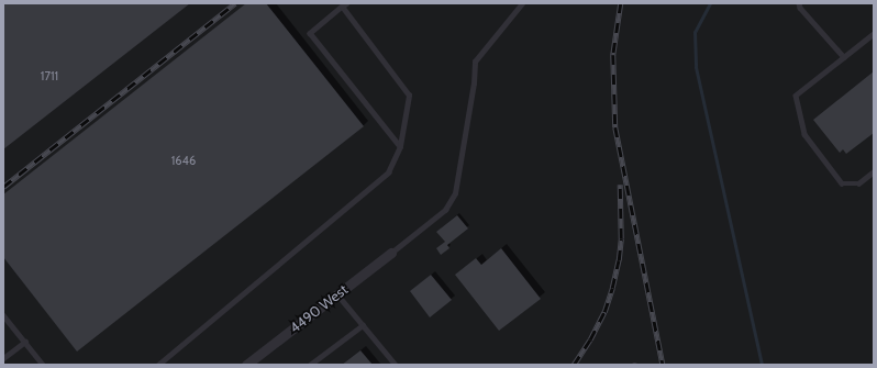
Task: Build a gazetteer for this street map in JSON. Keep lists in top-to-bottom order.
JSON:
{
  "streets": {
    "street": ["4490 West"]
  },
  "house_numbers": ["1711", "1646"]
}
